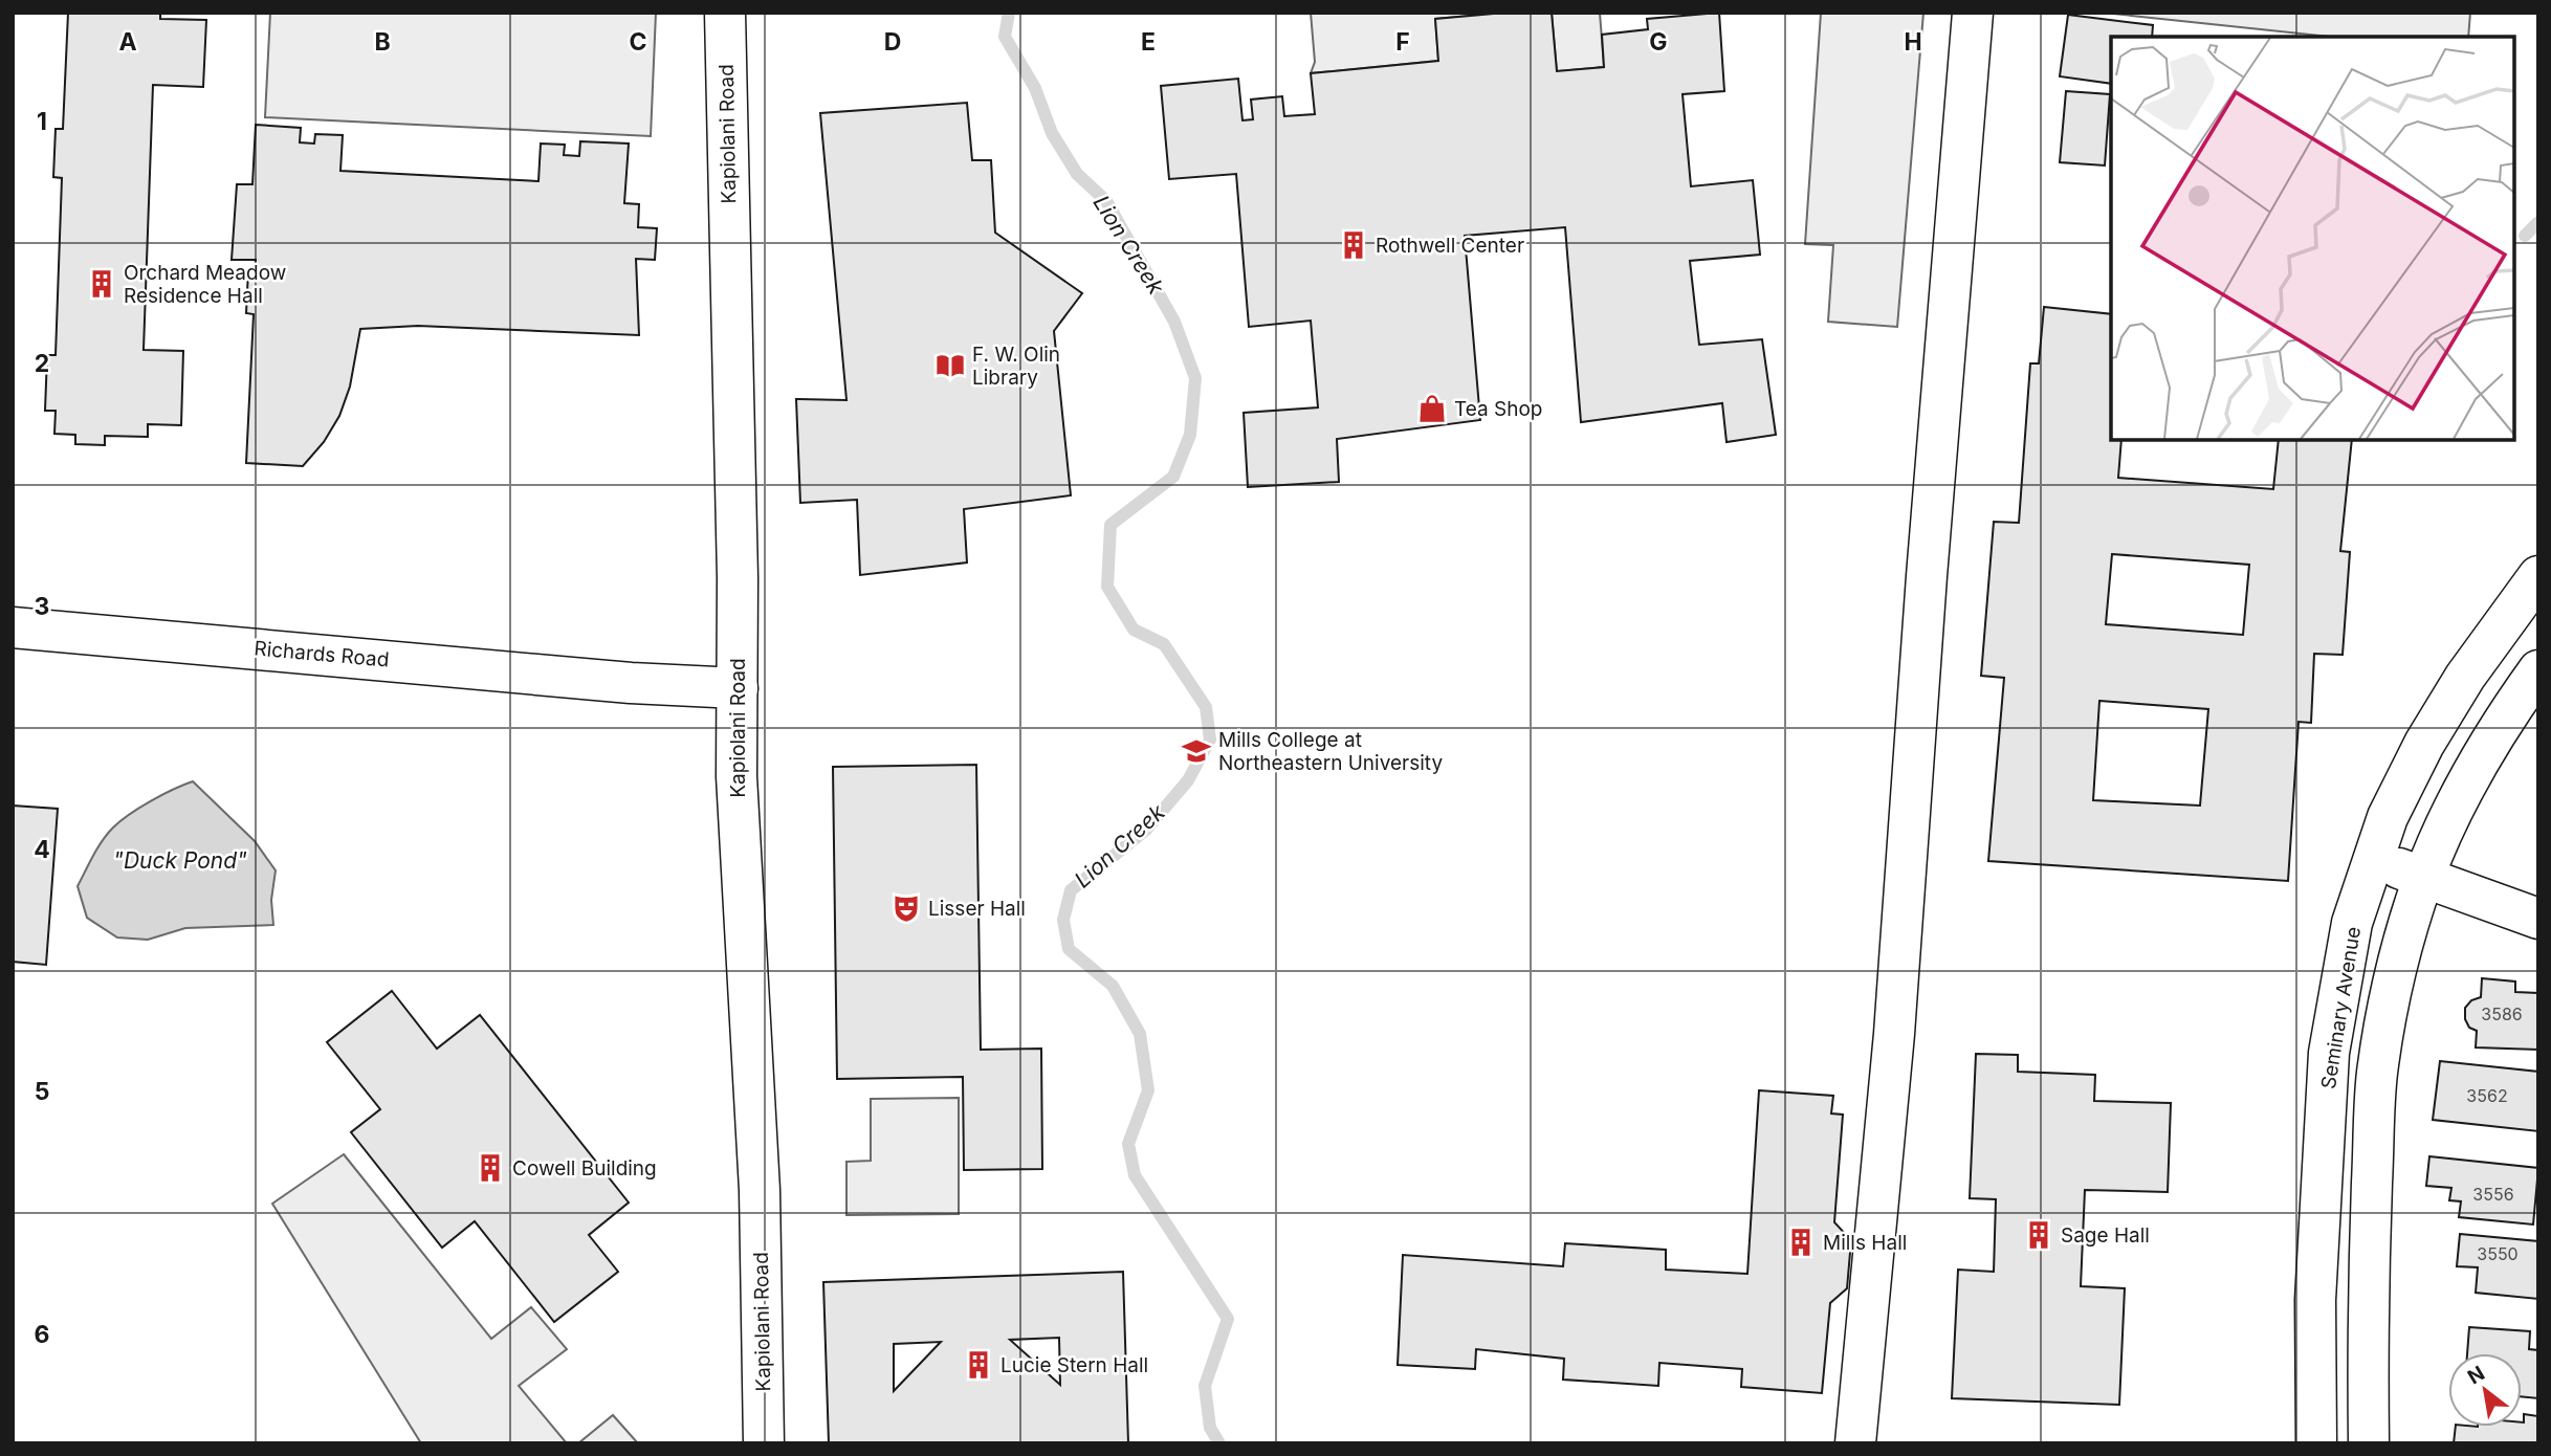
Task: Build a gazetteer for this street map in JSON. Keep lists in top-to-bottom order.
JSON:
{
  "streets": {
    "street": ["Kapiolani Road", "Richards Road", "Seminary Avenue"]
  },
  "crossings": [
    ["Kapiolani Road", "Richards Road"]
  ],
  "water": ["Lion Creek", "\"Duck Pond\""],
  "places": {
    "building": [
      "Rothwell Center",
      "Orchard Meadow Residence Hall",
      "Cowell Building",
      "Sage Hall",
      "Mills Hall",
      "Lucie Stern Hall"
    ],
    "library": ["F. W. Olin Library"],
    "shop": ["Tea Shop"],
    "school or university": ["Mills College at Northeastern University"],
    "theatre": ["Lisser Hall"]
  },
  "house_numbers": [
    "3586",
    "3562",
    "3556",
    "3550"
  ],
  "north": "top left",
  "grid": {
    "columns": [
      "A",
      "B",
      "C",
      "D",
      "E",
      "F",
      "G",
      "H"
    ],
    "rows": [
      "1",
      "2",
      "3",
      "4",
      "5",
      "6"
    ]
  }
}
